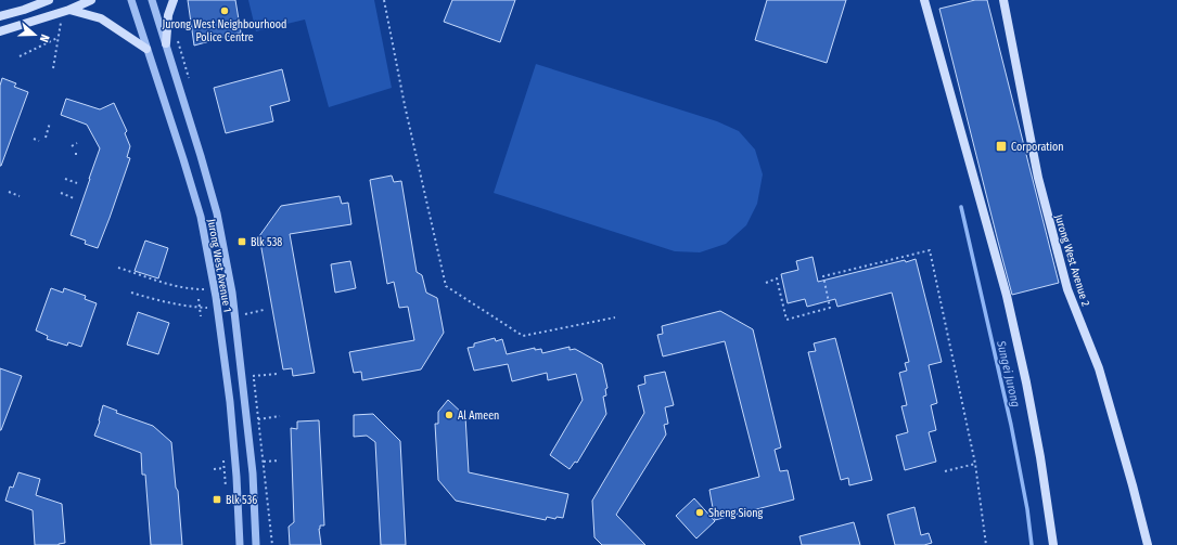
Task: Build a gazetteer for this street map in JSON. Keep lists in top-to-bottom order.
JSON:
{
  "streets": {
    "main road": ["Jurong West Avenue 2"],
    "street": ["Jurong West Avenue 1"]
  },
  "water": ["Sungei Jurong"],
  "places": {
    "other": ["Jurong West Neighbourhood Police Centre", "Al Ameen", "Sheng Siong"],
    "transit": ["Corporation", "Blk 538", "Blk 536"]
  },
  "north": "right"
}
